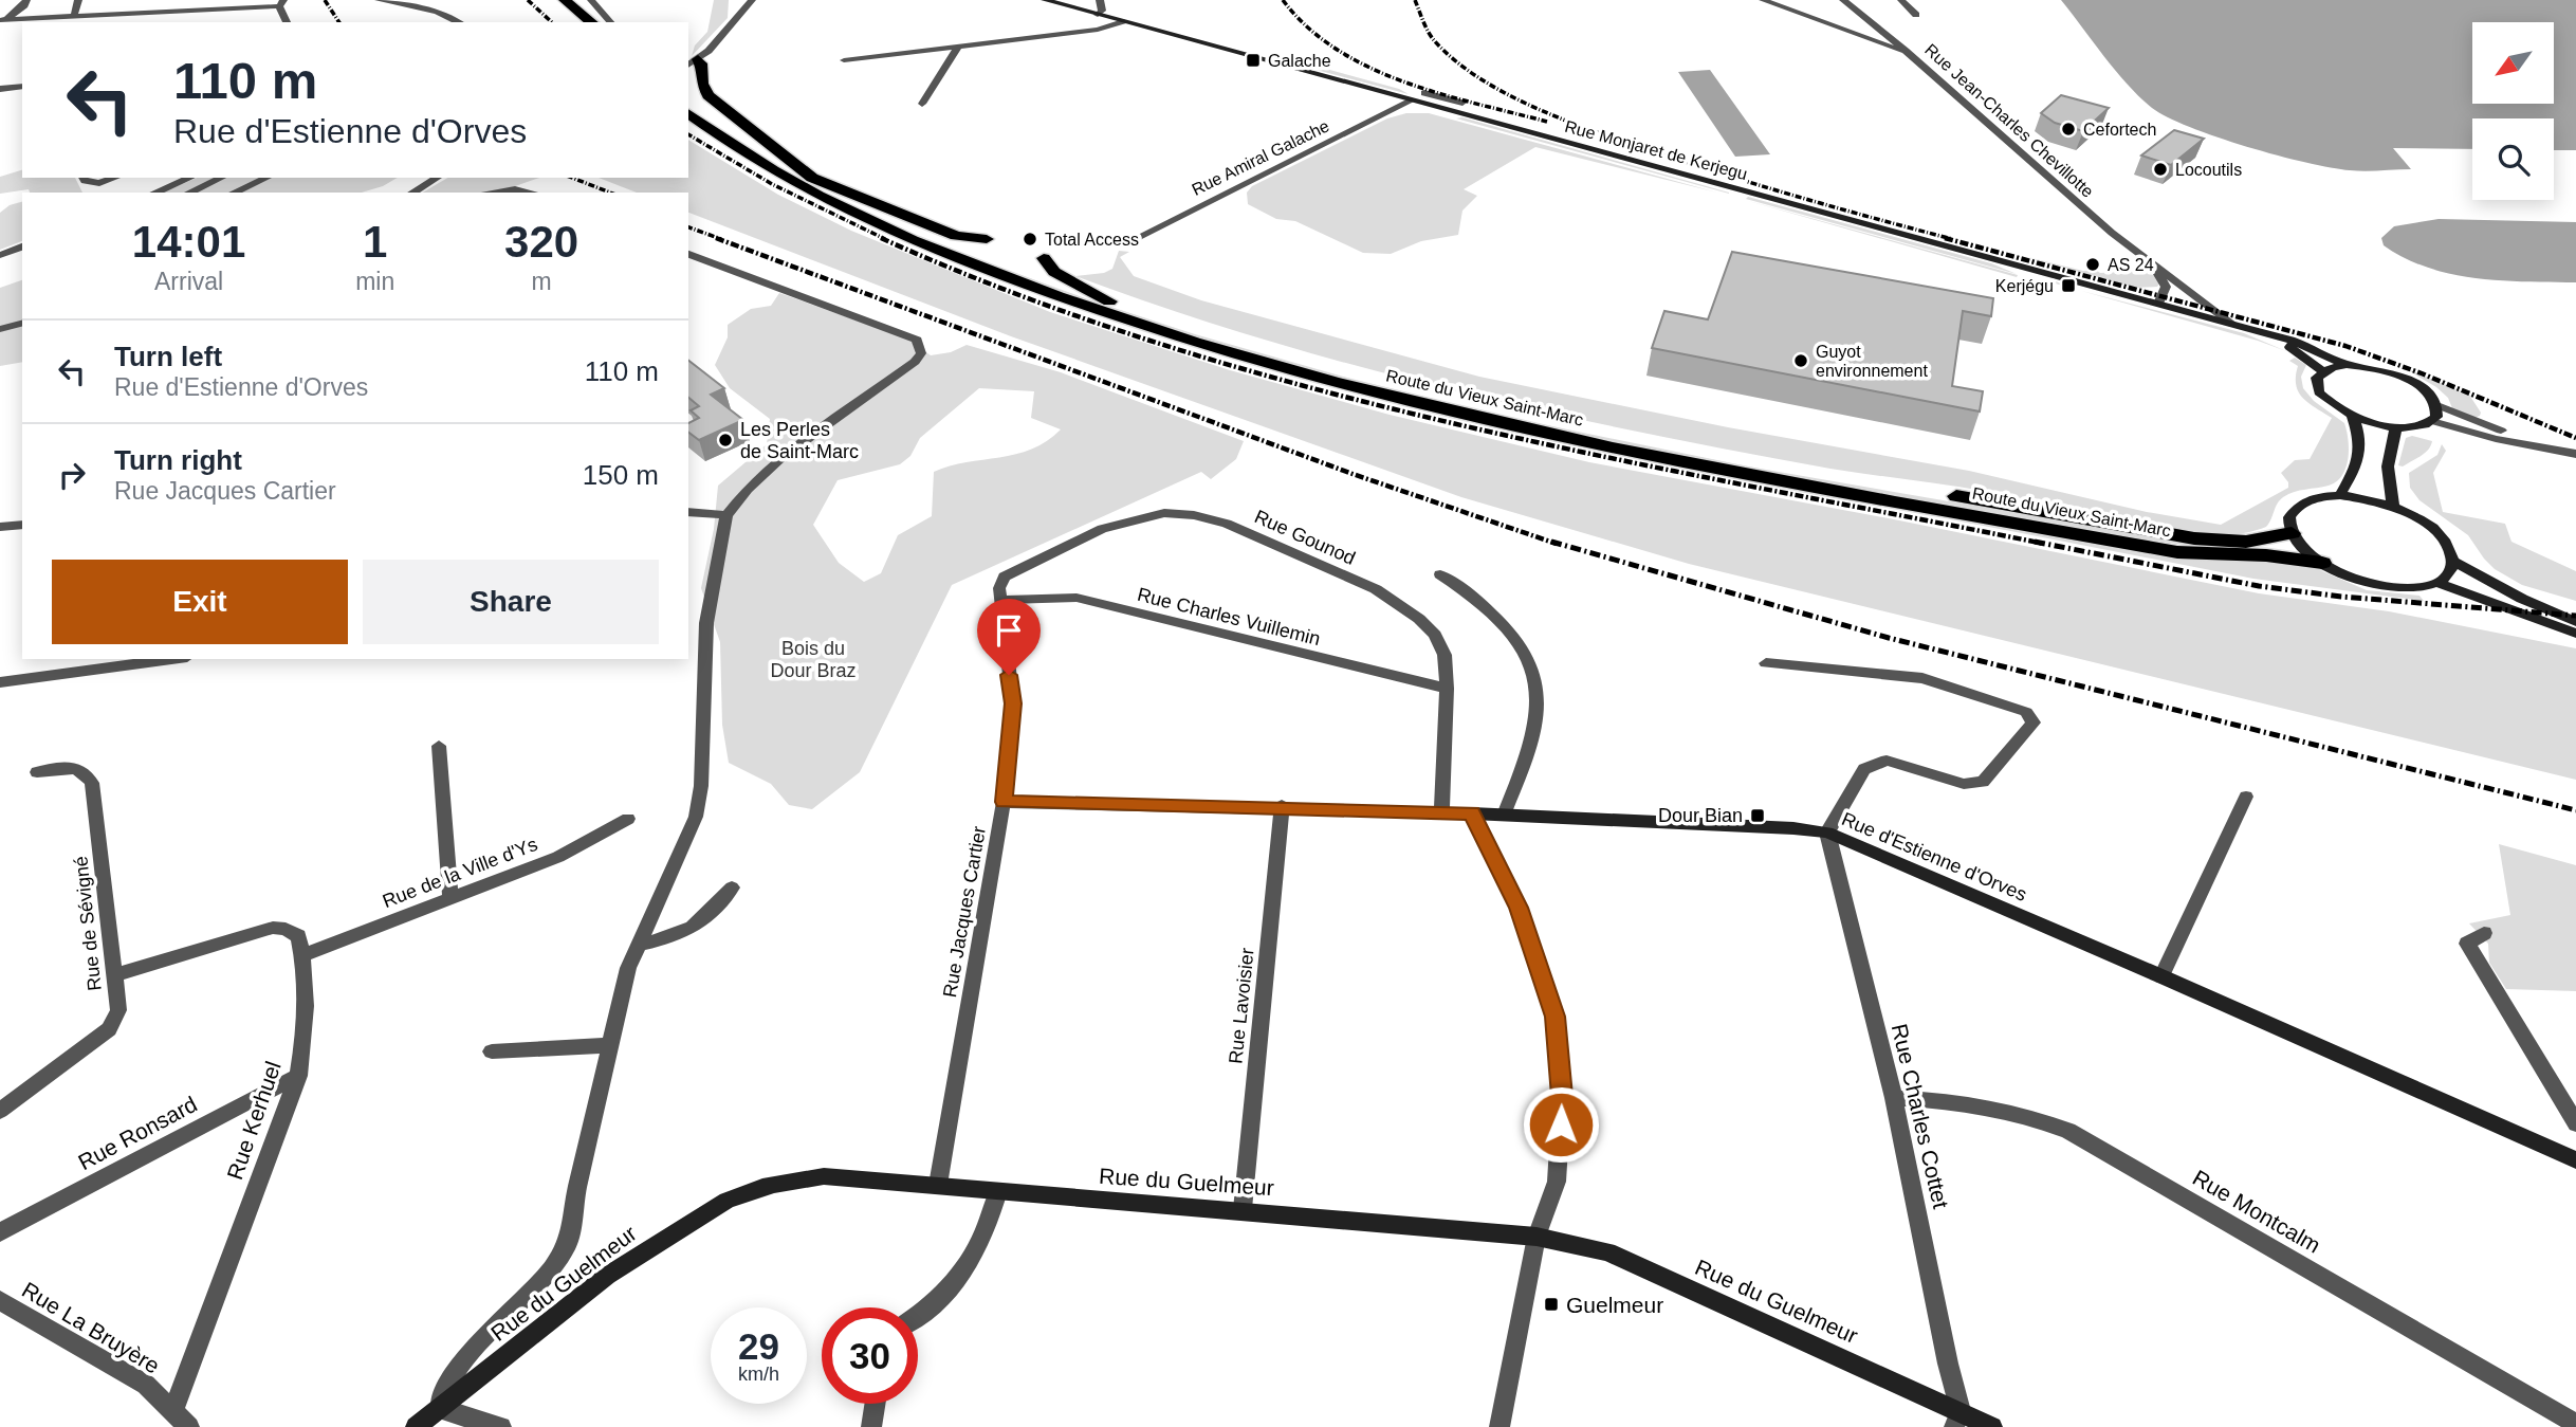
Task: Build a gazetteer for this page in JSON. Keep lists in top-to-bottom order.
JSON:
{
  "streets": {
    "highway": ["Route du Vieux Saint-Marc"],
    "street": [
      "Rue Jean-Charles Chevillotte",
      "Rue Monjaret de Kerjegu",
      "Rue Amiral Galache",
      "Rue Gounod",
      "Rue Charles Vuillemin",
      "Rue d'Estienne d'Orves",
      "Rue de la Ville d'Ys",
      "Rue Jacques Cartier",
      "Rue de Sévigné",
      "Rue Lavoisier",
      "Rue Charles Cottet",
      "Rue Kerhuel",
      "Rue Ronsard",
      "Rue du Guelmeur",
      "Rue Montcalm",
      "Rue La Bruyère"
    ]
  },
  "crossings": [
    ["Rue Jean-Charles Chevillotte", "Rue Monjaret de Kerjegu"],
    ["Rue Monjaret de Kerjegu", "Rue Amiral Galache"],
    ["Rue Gounod", "Rue Charles Vuillemin"],
    ["Rue Gounod", "Rue d'Estienne d'Orves"],
    ["Rue Gounod", "Rue Jacques Cartier"],
    ["Rue Charles Vuillemin", "Rue Jacques Cartier"],
    ["Rue d'Estienne d'Orves", "Rue Jacques Cartier"],
    ["Rue d'Estienne d'Orves", "Rue Lavoisier"],
    ["Rue d'Estienne d'Orves", "Rue Charles Cottet"],
    ["Rue de la Ville d'Ys", "Rue Kerhuel"],
    ["Rue Jacques Cartier", "Rue du Guelmeur"],
    ["Rue Lavoisier", "Rue du Guelmeur"],
    ["Rue Charles Cottet", "Rue du Guelmeur"],
    ["Rue Charles Cottet", "Rue Montcalm"],
    ["Rue Kerhuel", "Rue Ronsard"],
    ["Rue Kerhuel", "Rue La Bruyère"]
  ],
  "parks": ["Bois du Dour Braz"],
  "places": {
    "transit": [
      "Galache",
      "Kerjégu",
      "Dour Bian",
      "Guelmeur"
    ],
    "other": [
      "Cefortech",
      "Locoutils",
      "Total Access",
      "AS 24",
      "Guyot environnement",
      "Les Perles de Saint-Marc"
    ]
  },
  "north": "bottom left",
  "page": {
    "turn": ["110 m", "Rue d'Estienne d'Orves"],
    "eta": [
      "14:01",
      "Arrival",
      "1",
      "min",
      "320",
      "m"
    ],
    "list": [
      {
        "name": "Turn left",
        "note": "Rue d'Estienne d'Orves",
        "value": "110 m"
      },
      {
        "name": "Turn right",
        "note": "Rue Jacques Cartier",
        "value": "150 m"
      }
    ],
    "buttons": ["Exit", "Share"],
    "speed": "29 km/h",
    "limit": "30"
  }
}
